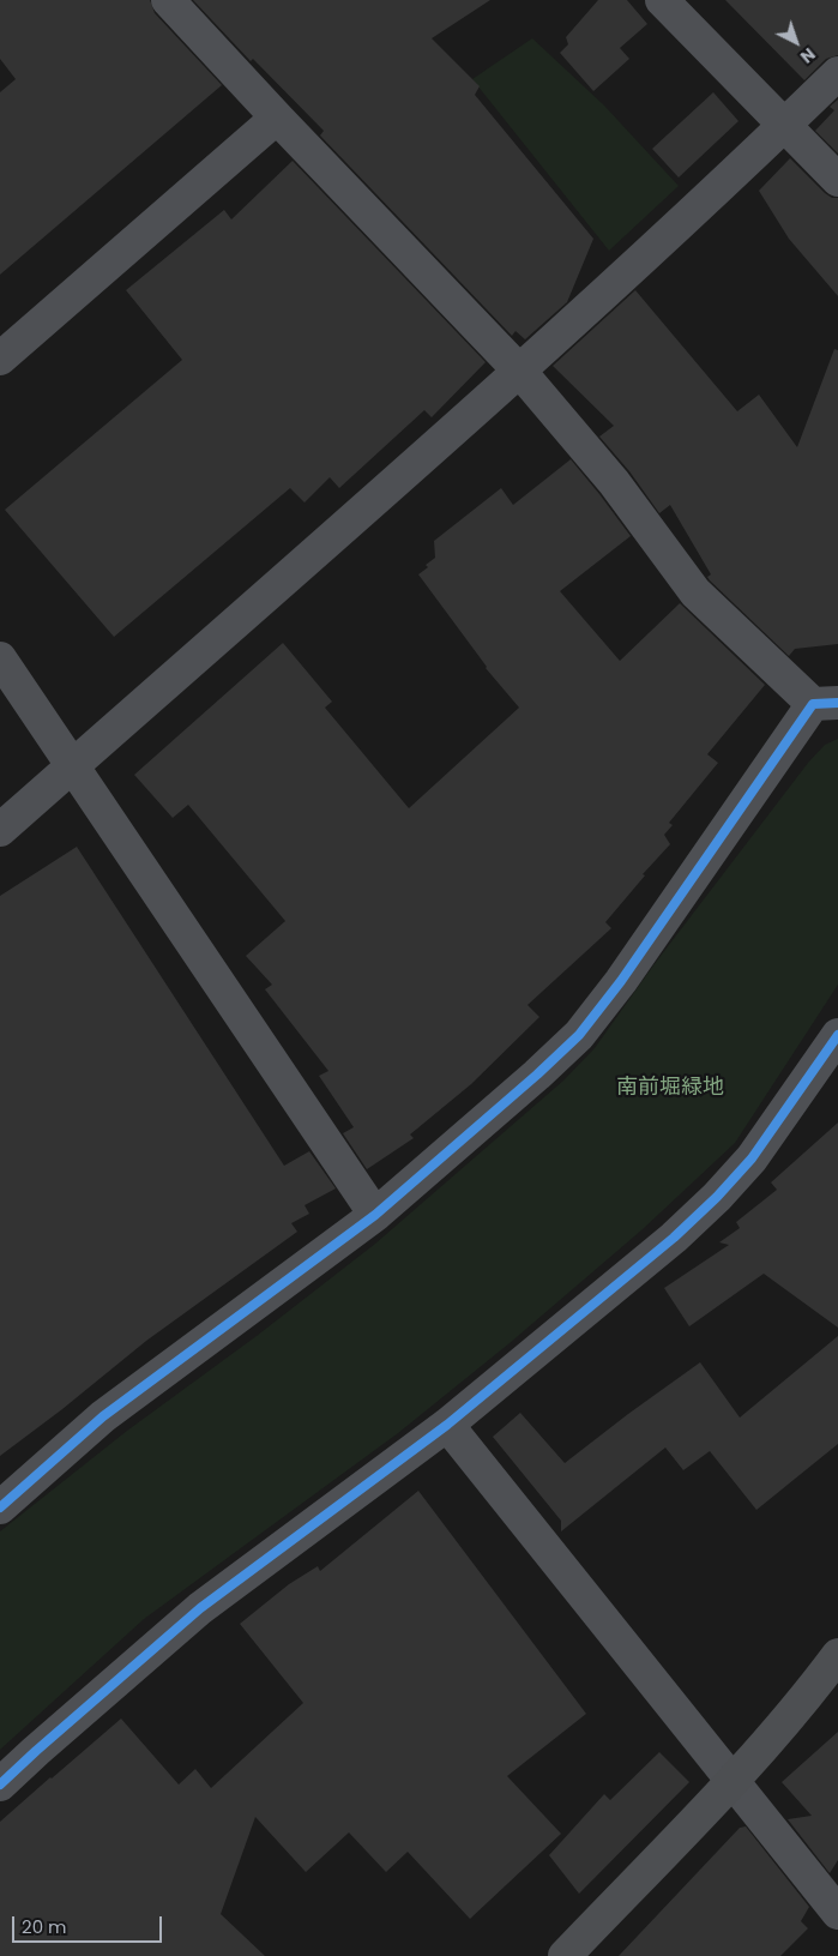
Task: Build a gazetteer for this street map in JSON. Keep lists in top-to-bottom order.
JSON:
{
  "parks": ["南前堀緑地"],
  "scale_bar": "20 m",
  "north": "bottom right"
}
